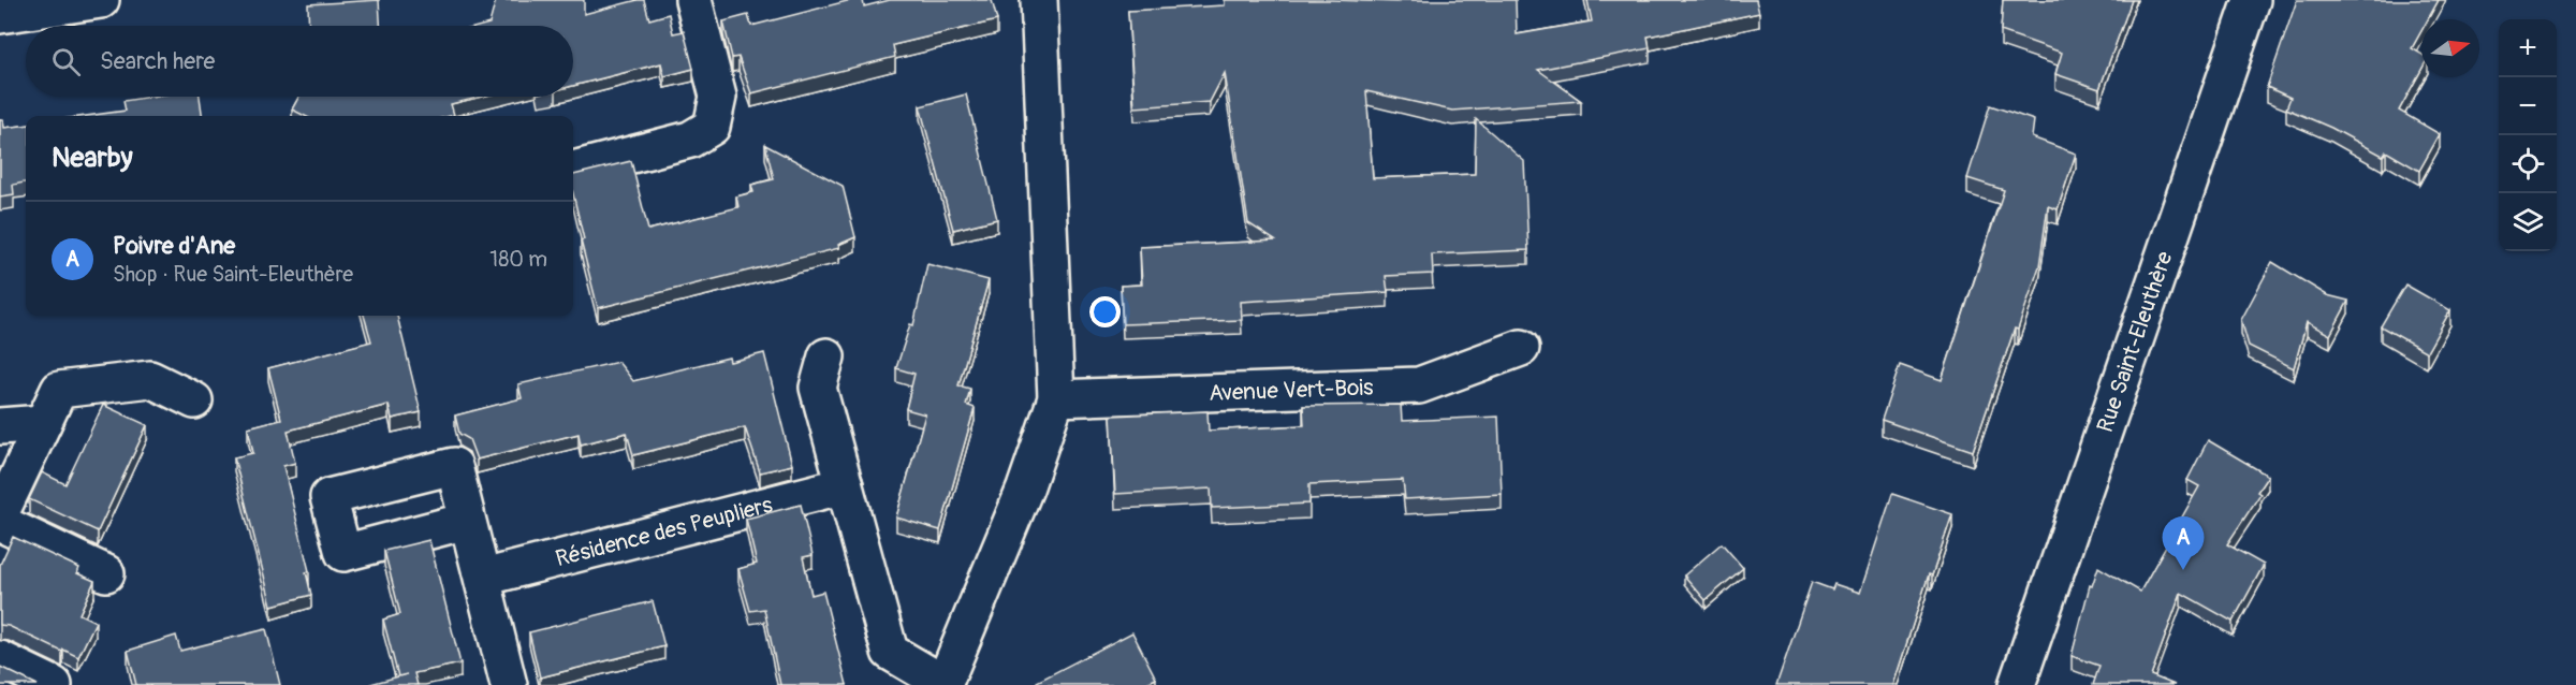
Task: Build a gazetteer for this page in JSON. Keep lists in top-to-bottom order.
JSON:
{
  "streets": {
    "street": ["Rue Saint-Eleuthère", "Avenue Vert-Bois", "Résidence des Peupliers"]
  },
  "north": "right",
  "page": {
    "map_buttons": ["+", "−"],
    "search": "Search here",
    "heading": "Nearby",
    "list": [
      {
        "mark": "A",
        "name": "Poivre d'Ane",
        "note": "Shop · Rue Saint-Eleuthère",
        "value": "180 m"
      }
    ],
    "pins": "A"
  }
}
